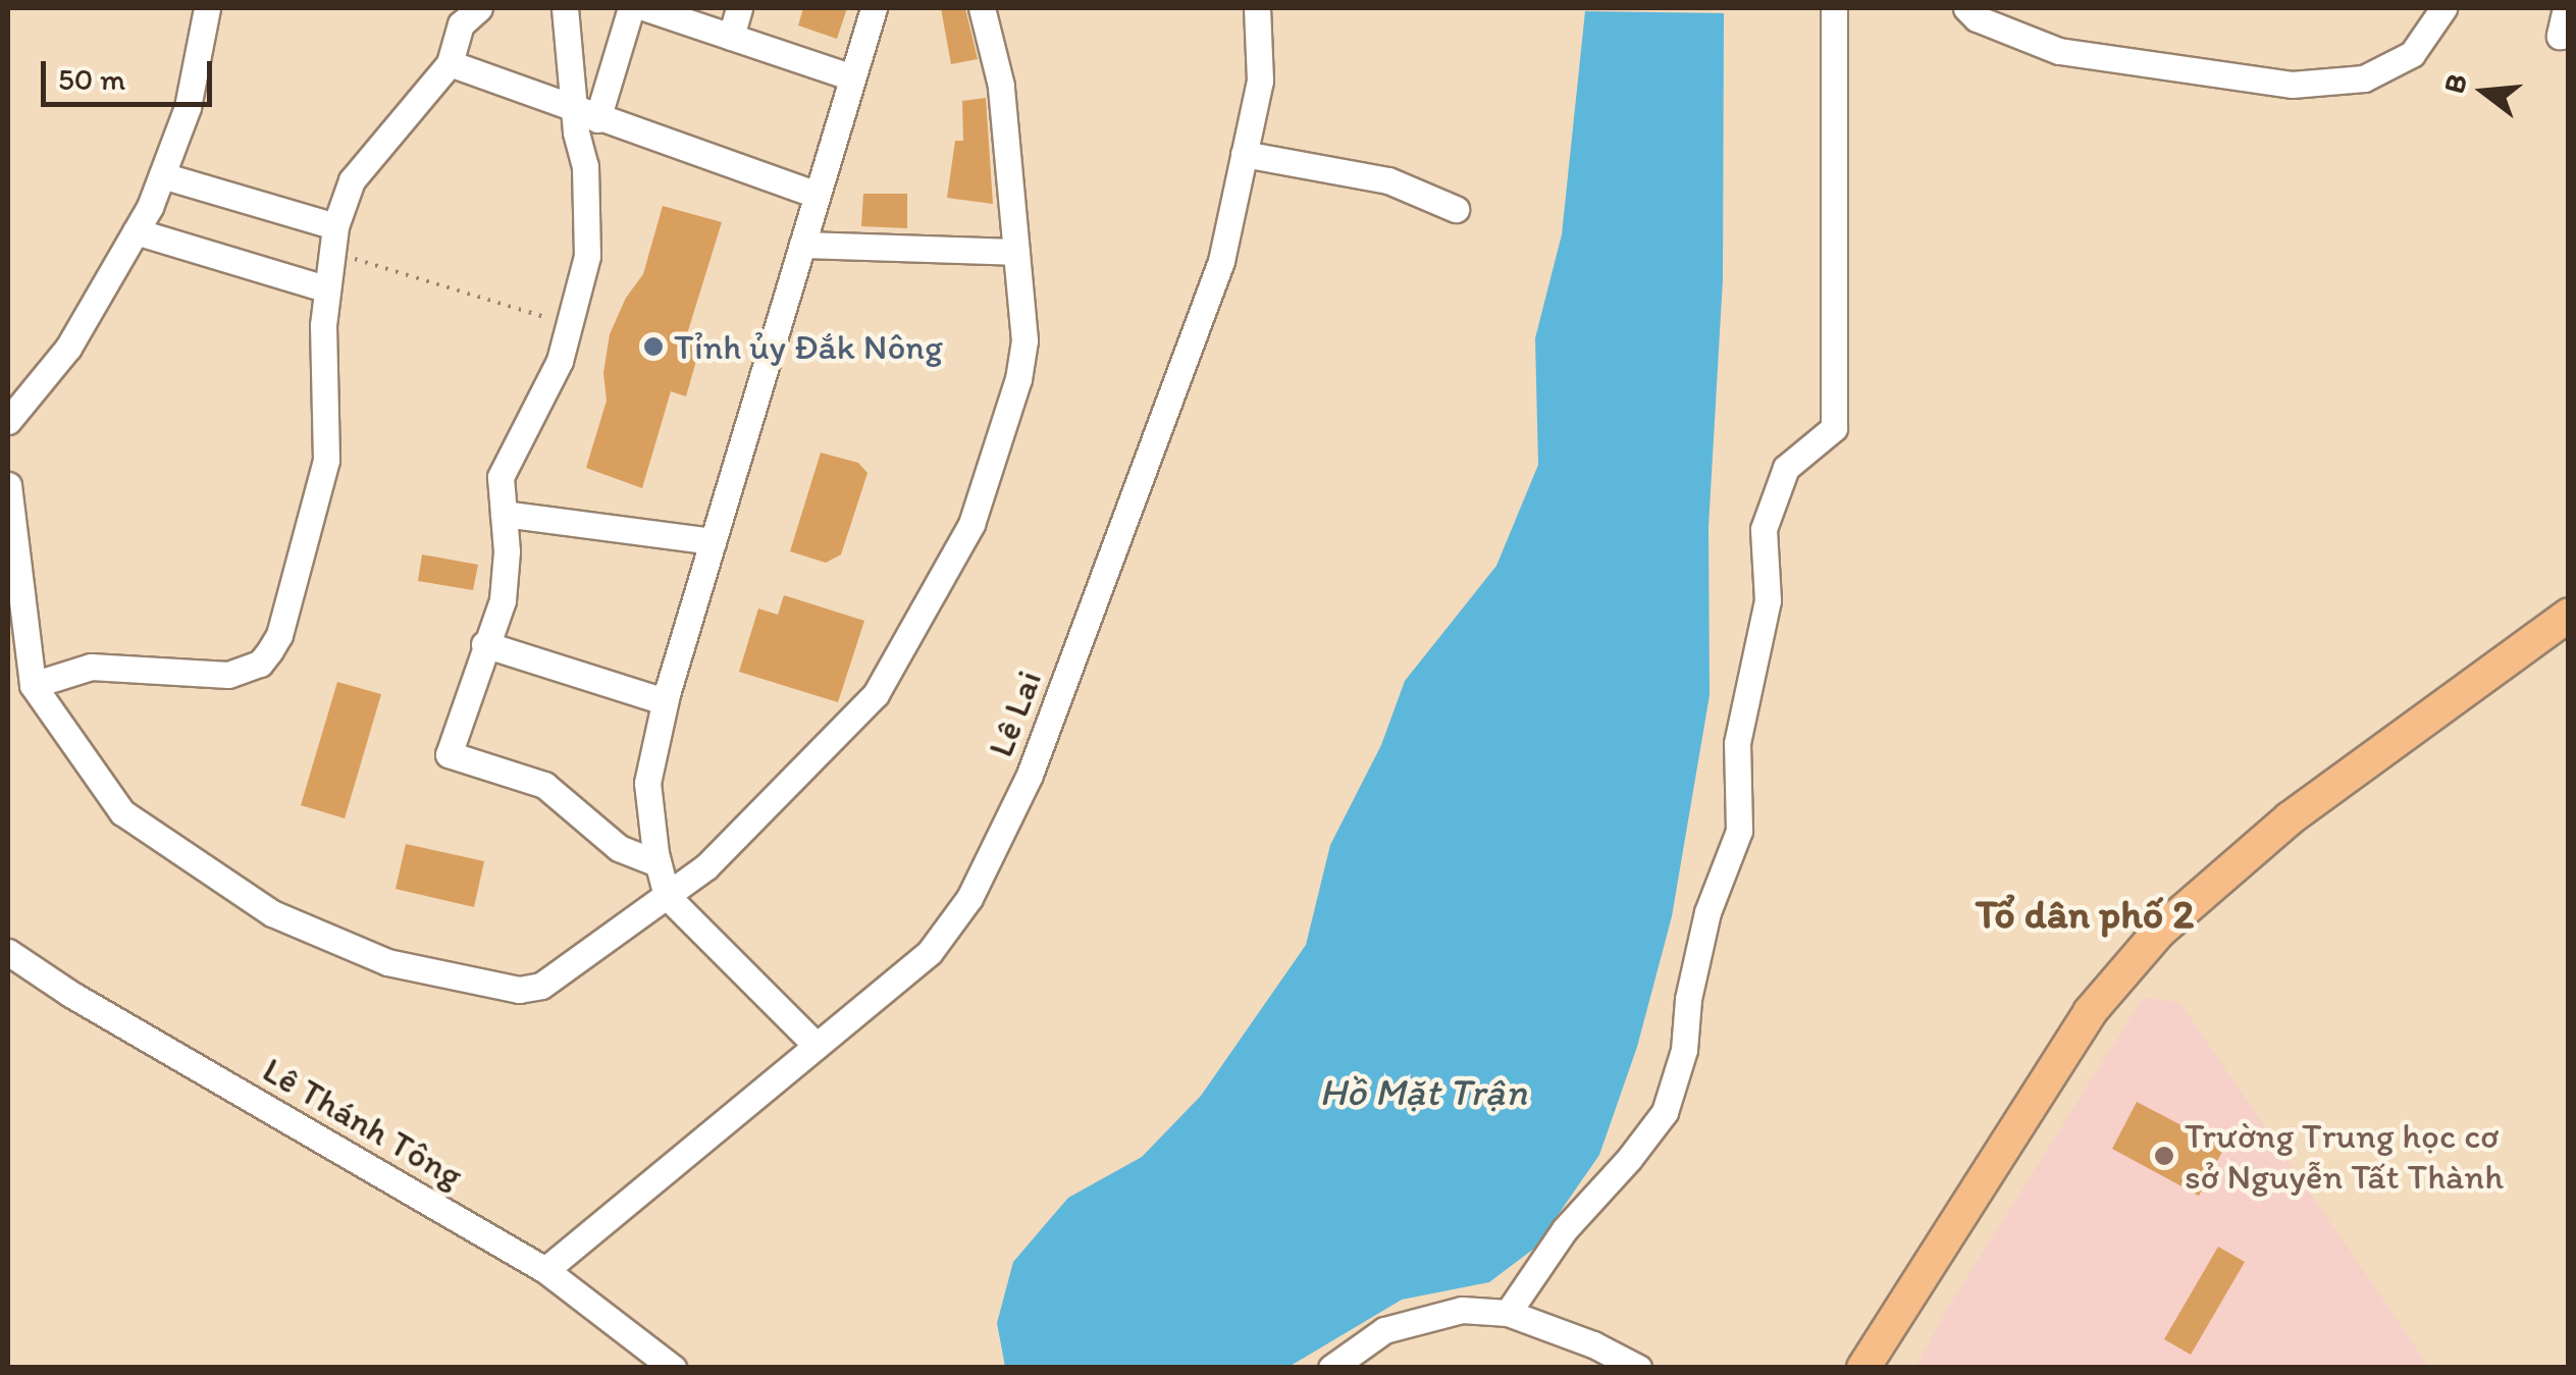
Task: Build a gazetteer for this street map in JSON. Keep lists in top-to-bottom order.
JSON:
{
  "streets": {
    "street": ["Lê Lai", "Lê Thánh Tông"]
  },
  "crossings": [
    ["Lê Lai", "Lê Thánh Tông"]
  ],
  "districts": ["Tổ dân phố 2"],
  "water": ["Hồ Mặt Trận"],
  "places": ["Tỉnh ủy Đắk Nông", "Trường Trung học cơ sở Nguyễn Tất Thành"],
  "scale_bar": "50 m",
  "north": "left"
}
